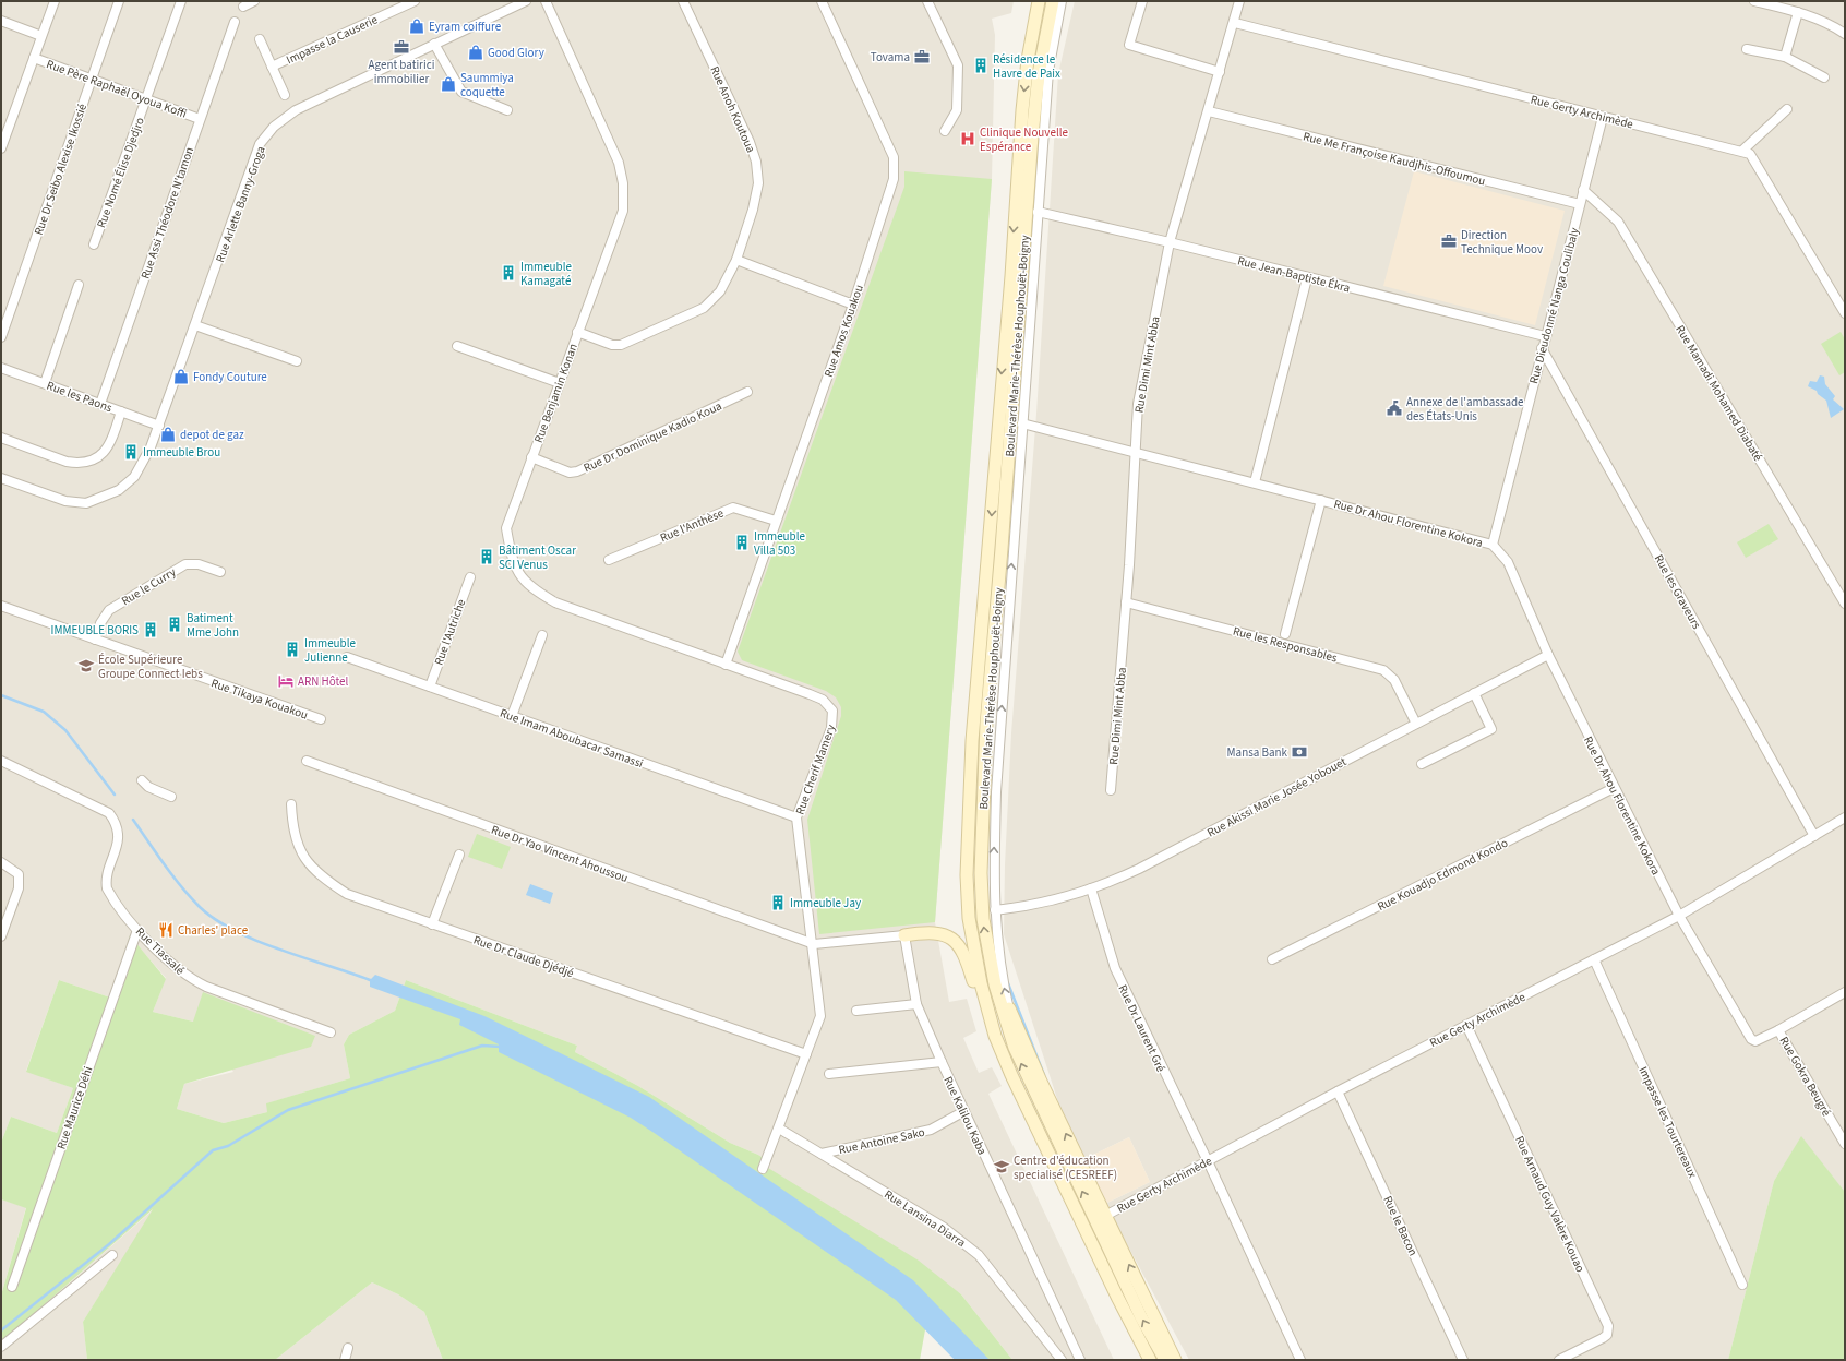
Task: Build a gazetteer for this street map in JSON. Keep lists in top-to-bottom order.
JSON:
{
  "streets": {
    "main road": ["Boulevard Marie-Thérèse Houphouët-Boigny"],
    "street": [
      "Impasse la Causerie",
      "Rue Père Raphaël Oyoua Koffi",
      "Rue Anoh Koutoua",
      "Rue Gerty Archimède",
      "Rue Me Françoise Kaudjhis-Offoumou",
      "Rue Dr Seibo Alexise Ikossié",
      "Rue Nomé Élise Djedjro",
      "Rue Arlette Banny-Groga",
      "Rue Assi Théodore N'tamon",
      "Rue Jean-Baptiste Ékra",
      "Rue Dieudonné Nanga Coulibaly",
      "Rue Amos Kouakou",
      "Rue Dimi Mint Abba",
      "Rue Benjamin Konan",
      "Rue Mamadi Mohamed Diabaté",
      "Rue les Paons",
      "Rue Dr Dominique Kadio Koua",
      "Rue Dr Ahou Florentine Kokora",
      "Rue l'Anthèse",
      "Rue le Curry",
      "Rue les Graveurs",
      "Rue l'Autriche",
      "Rue les Responsables",
      "Rue Tikaya Kouakou",
      "Rue Imam Aboubacar Samassi",
      "Rue Cherif Mamery",
      "Rue Akissi Marie Josée Yobouet",
      "Rue Dr Yao Vincent Ahoussou",
      "Rue Kouadjo Edmond Kondo",
      "Rue Tiassalé",
      "Rue Dr Claude Djédjé",
      "Rue Dr Laurent Gré",
      "Rue Gokra Beugré",
      "Rue Maurice Déhi",
      "Rue Kalilou Kaba",
      "Impasse les Tourtereaux",
      "Rue Antoine Sako",
      "Rue Arnaud Guy Valère Kouao",
      "Rue Lansina Diarra",
      "Rue le Bacon"
    ]
  },
  "crossings": [
    ["Rue Père Raphaël Oyoua Koffi", "Rue Dr Seibo Alexise Ikossié"],
    ["Rue Père Raphaël Oyoua Koffi", "Rue Nomé Élise Djedjro"],
    ["Rue Père Raphaël Oyoua Koffi", "Rue Assi Théodore N'tamon"],
    ["Rue Anoh Koutoua", "Rue Benjamin Konan"],
    ["Rue Gerty Archimède", "Rue Dieudonné Nanga Coulibaly"],
    ["Rue Gerty Archimède", "Rue Dimi Mint Abba"],
    ["Rue Gerty Archimède", "Rue Dr Ahou Florentine Kokora"],
    ["Rue Gerty Archimède", "Rue les Graveurs"],
    ["Rue Gerty Archimède", "Rue Dr Laurent Gré"],
    ["Rue Gerty Archimède", "Impasse les Tourtereaux"],
    ["Rue Gerty Archimède", "Rue Arnaud Guy Valère Kouao"],
    ["Rue Gerty Archimède", "Rue le Bacon"],
    ["Rue Me Françoise Kaudjhis-Offoumou", "Rue Dieudonné Nanga Coulibaly"],
    ["Rue Me Françoise Kaudjhis-Offoumou", "Rue Dimi Mint Abba"],
    ["Rue Arlette Banny-Groga", "Rue les Paons"],
    ["Rue Assi Théodore N'tamon", "Rue les Paons"],
    ["Rue Jean-Baptiste Ékra", "Rue Dieudonné Nanga Coulibaly"],
    ["Rue Jean-Baptiste Ékra", "Rue Dimi Mint Abba"],
    ["Rue Dieudonné Nanga Coulibaly", "Rue Mamadi Mohamed Diabaté"],
    ["Rue Dieudonné Nanga Coulibaly", "Rue Dr Ahou Florentine Kokora"],
    ["Rue Dieudonné Nanga Coulibaly", "Rue les Graveurs"],
    ["Rue Amos Kouakou", "Rue Benjamin Konan"],
    ["Rue Amos Kouakou", "Rue l'Anthèse"],
    ["Rue Amos Kouakou", "Rue Cherif Mamery"],
    ["Rue Dimi Mint Abba", "Rue Dr Ahou Florentine Kokora"],
    ["Rue Dimi Mint Abba", "Rue les Responsables"],
    ["Rue Benjamin Konan", "Rue Dr Dominique Kadio Koua"],
    ["Rue Benjamin Konan", "Rue Cherif Mamery"],
    ["Rue Dr Ahou Florentine Kokora", "Rue Akissi Marie Josée Yobouet"],
    ["Rue Dr Ahou Florentine Kokora", "Rue Kouadjo Edmond Kondo"],
    ["Rue Dr Ahou Florentine Kokora", "Rue Gokra Beugré"],
    ["Rue le Curry", "Rue Tikaya Kouakou"],
    ["Rue l'Autriche", "Rue Imam Aboubacar Samassi"],
    ["Rue les Responsables", "Rue Akissi Marie Josée Yobouet"],
    ["Rue Imam Aboubacar Samassi", "Rue Cherif Mamery"],
    ["Rue Cherif Mamery", "Rue Dr Yao Vincent Ahoussou"],
    ["Rue Cherif Mamery", "Rue Dr Claude Djédjé"],
    ["Rue Cherif Mamery", "Rue Lansina Diarra"],
    ["Rue Akissi Marie Josée Yobouet", "Rue Dr Laurent Gré"],
    ["Rue Tiassalé", "Rue Maurice Déhi"],
    ["Rue Kalilou Kaba", "Rue Antoine Sako"],
    ["Rue Antoine Sako", "Rue Lansina Diarra"]
  ],
  "places": {
    "shop": [
      "Eyram coiffure",
      "Good Glory",
      "Saummiya coquette",
      "Fondy Couture",
      "depot de gaz"
    ],
    "office": ["Agent batirici immobilier", "Tovama", "Direction Technique Moov"],
    "building": [
      "Résidence le Havre de Paix",
      "Immeuble Kamagaté",
      "Immeuble Brou",
      "Immeuble Villa 503",
      "Bâtiment Oscar SCI Venus",
      "Batiment Mme John",
      "IMMEUBLE BORIS",
      "Immeuble Julienne",
      "Immeuble Jay"
    ],
    "hospital": ["Clinique Nouvelle Espérance"],
    "public building": ["Annexe de l'ambassade des États-Unis"],
    "school or university": ["École Supérieure Groupe Connect Iebs", "Centre d'éducation specialisé (CESREEF)"],
    "hotel": ["ARN Hôtel"],
    "bank": ["Mansa Bank"],
    "restaurant": ["Charles' place"]
  }
}
